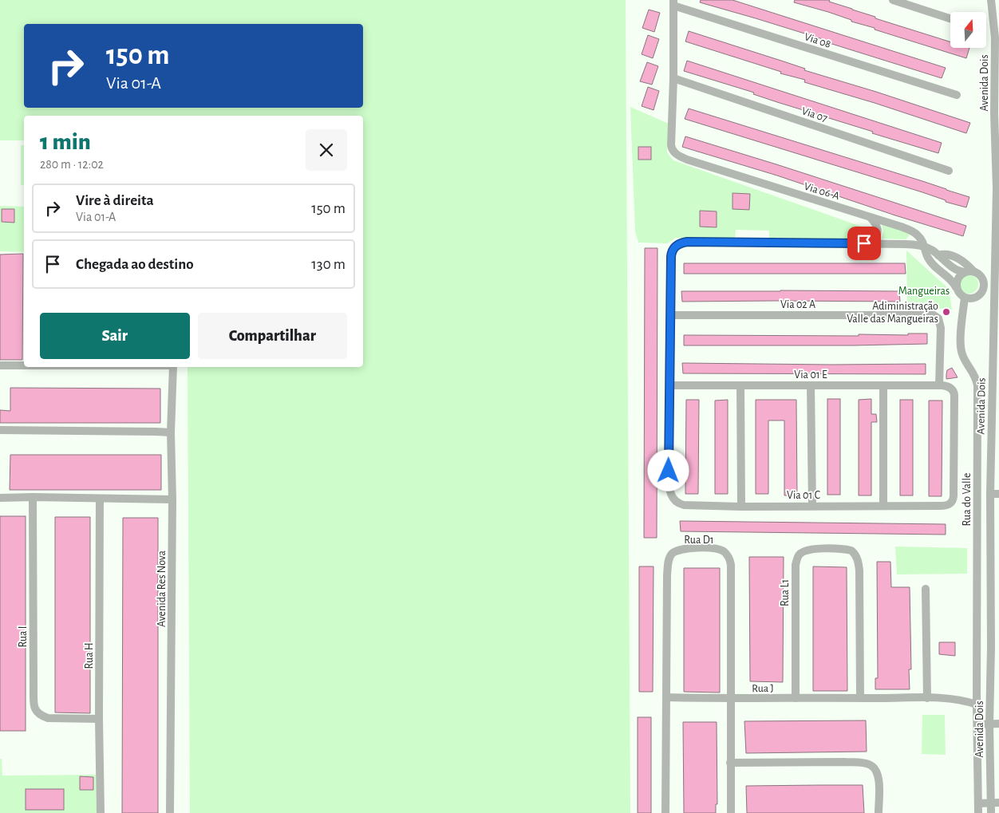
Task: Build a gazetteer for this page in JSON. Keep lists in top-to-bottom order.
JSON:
{
  "streets": {
    "street": [
      "Via 08",
      "Avenida Dois",
      "Via 07",
      "Via 06-A",
      "Via 02 A",
      "Via 01 E",
      "Via 01 C",
      "Rua do Valle",
      "Rua D1",
      "Avenida Res Nova",
      "Rua L1",
      "Rua I",
      "Rua H",
      "Rua J"
    ]
  },
  "crossings": [
    ["Via 07", "Via 06-A"],
    ["Via 06-A", "Rua do Valle"],
    ["Via 02 A", "Via 01 E"],
    ["Via 02 A", "Via 01 C"],
    ["Via 01 E", "Via 01 C"],
    ["Rua do Valle", "Rua J"],
    ["Rua D1", "Rua J"],
    ["Rua L1", "Rua J"],
    ["Rua I", "Rua H"]
  ],
  "parks": ["Mangueiras"],
  "places": ["Adiministração Valle das Mangueiras"],
  "north": "top",
  "page": {
    "turn": ["150 m", "Via 01-A"],
    "heading": ["1 min", "280 m · 12:02"],
    "list": [
      {
        "name": "Vire à direita",
        "note": "Via 01-A",
        "value": "150 m"
      },
      {
        "name": "Chegada ao destino",
        "value": "130 m"
      }
    ],
    "buttons": ["Sair", "Compartilhar"]
  }
}
